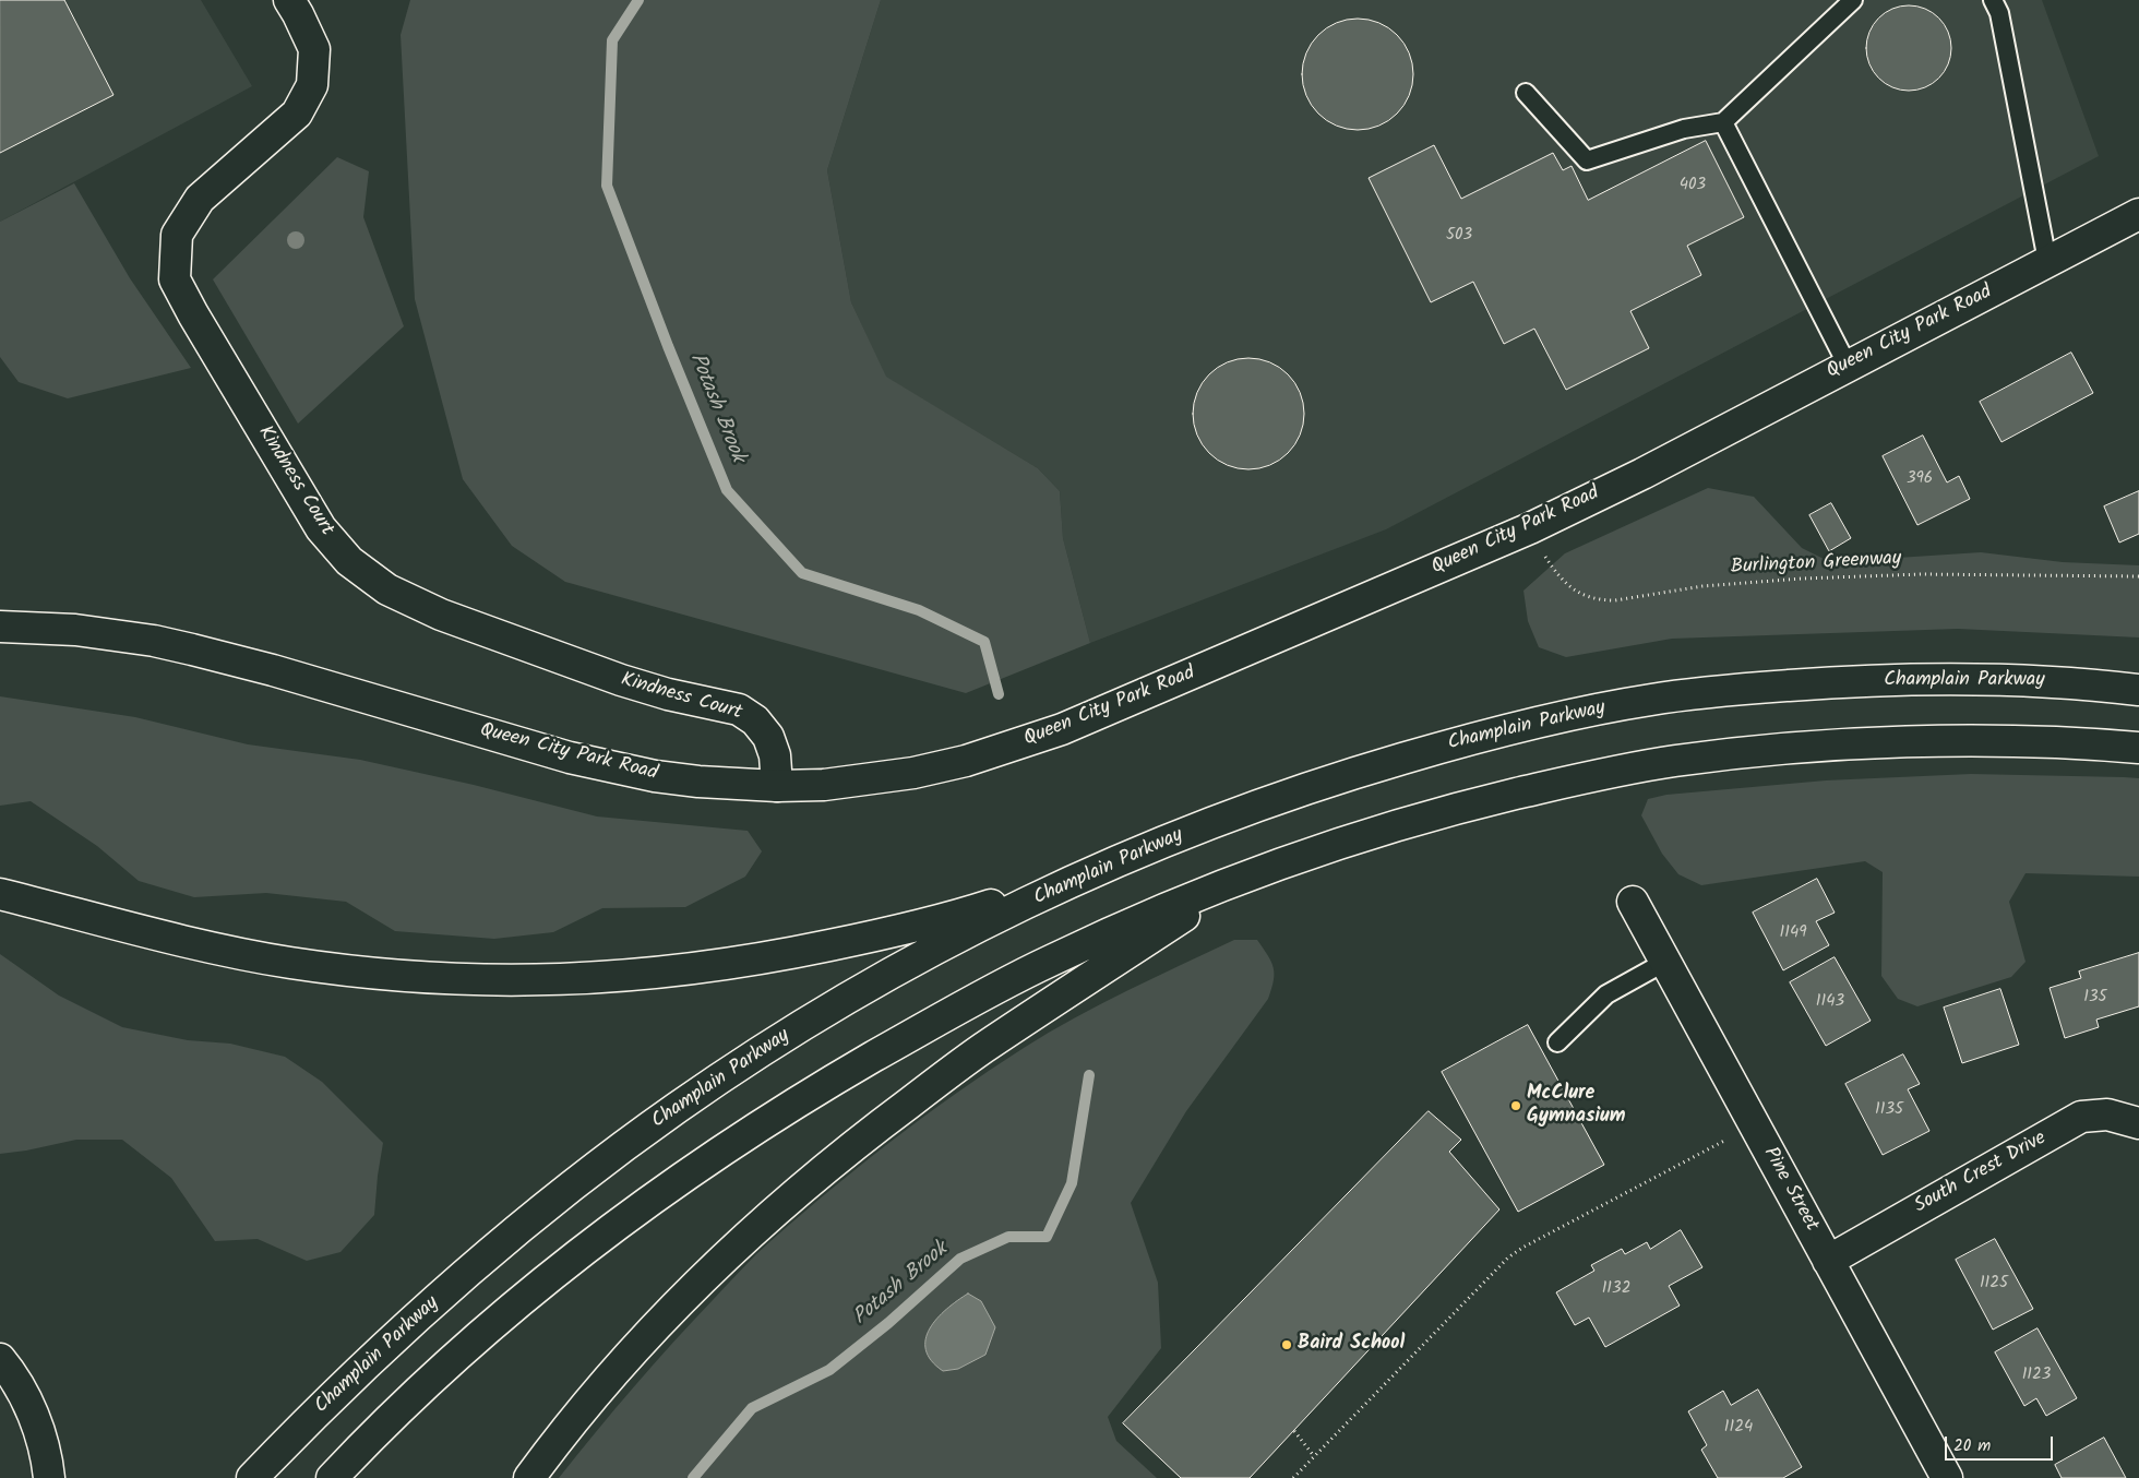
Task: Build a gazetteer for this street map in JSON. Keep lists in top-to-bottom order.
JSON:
{
  "streets": {
    "main road": [
      "Queen City Park Road",
      "Kindness Court",
      "Champlain Parkway",
      "South Crest Drive",
      "Pine Street"
    ],
    "path": ["Burlington Greenway"]
  },
  "crossings": [
    ["Queen City Park Road", "Kindness Court"],
    ["Queen City Park Road", "Burlington Greenway"],
    ["South Crest Drive", "Pine Street"]
  ],
  "water": ["Potash Brook"],
  "places": ["McClure Gymnasium", "Baird School"],
  "house_numbers": [
    "403",
    "503",
    "396",
    "1149",
    "135",
    "1143",
    "1135",
    "1125",
    "1132",
    "1123",
    "1124"
  ],
  "scale_bar": "20 m"
}
